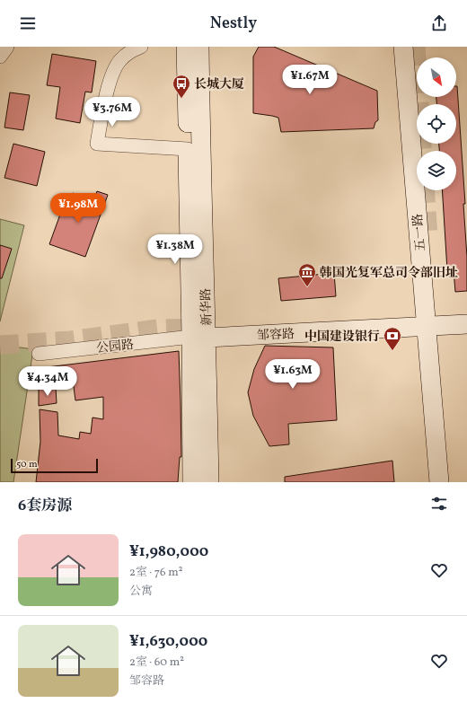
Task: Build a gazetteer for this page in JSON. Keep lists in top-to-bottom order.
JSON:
{
  "streets": {
    "main road": ["五一路", "新华路", "邹容路"],
    "street": ["公园路"]
  },
  "crossings": [
    ["五一路", "邹容路"],
    ["新华路", "邹容路"],
    ["新华路", "公园路"],
    ["邹容路", "公园路"]
  ],
  "places": {
    "bus stop": ["长城大厦"],
    "museum": ["韩国光复军总司令部旧址"],
    "bank": ["中国建设银行"]
  },
  "scale_bar": "50 m",
  "north": "bottom right",
  "page": {
    "header": "Nestly",
    "price": [
      "¥1.67M",
      "¥3.76M",
      "¥1.98M",
      "¥1.38M",
      "¥1.63M",
      "¥4.34M"
    ],
    "scale": "50 m",
    "heading": "6套房源",
    "list": [
      {
        "name": "¥1,980,000",
        "note": "2室 · 76 m² · 公寓"
      },
      {
        "name": "¥1,630,000",
        "note": "2室 · 60 m² · 邹容路"
      }
    ]
  }
}
